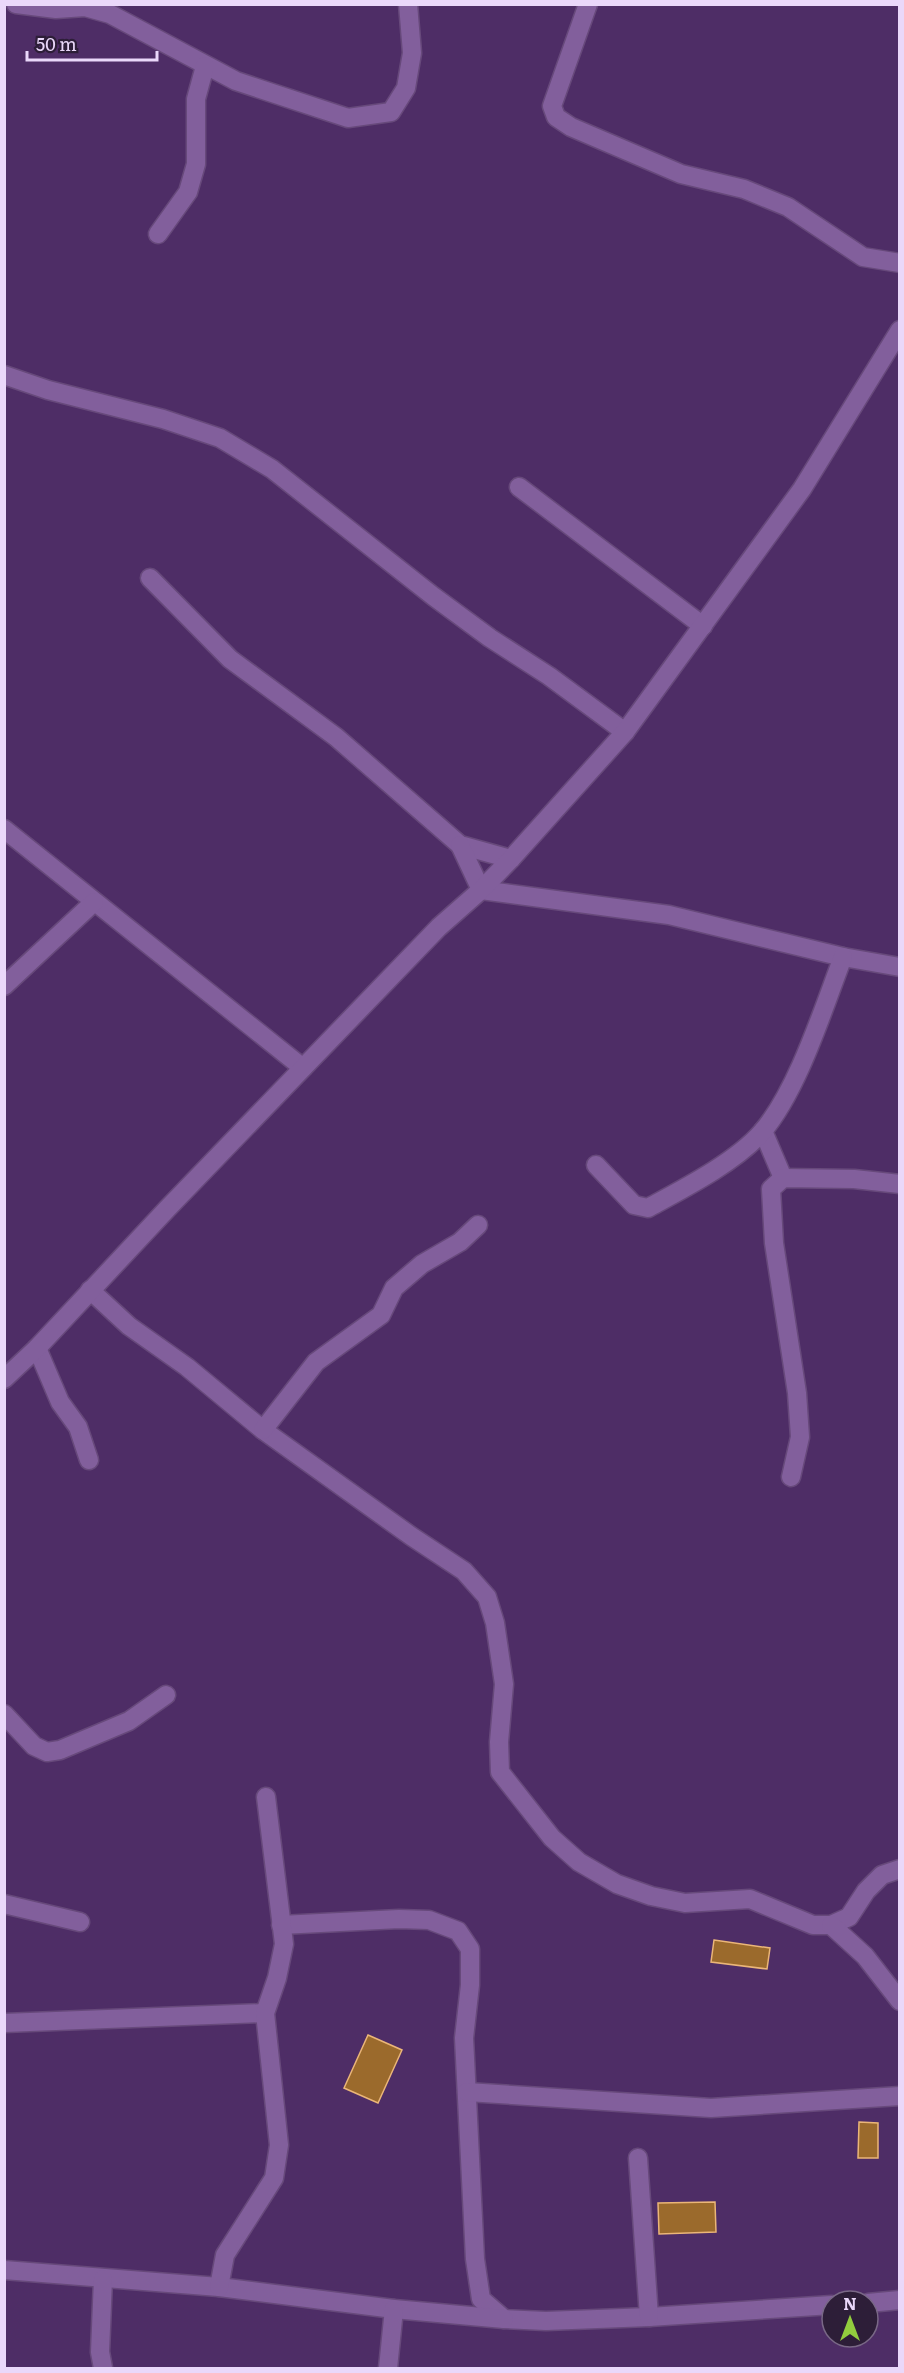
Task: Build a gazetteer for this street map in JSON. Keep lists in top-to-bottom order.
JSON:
{
  "scale_bar": "50 m",
  "north": "top"
}
